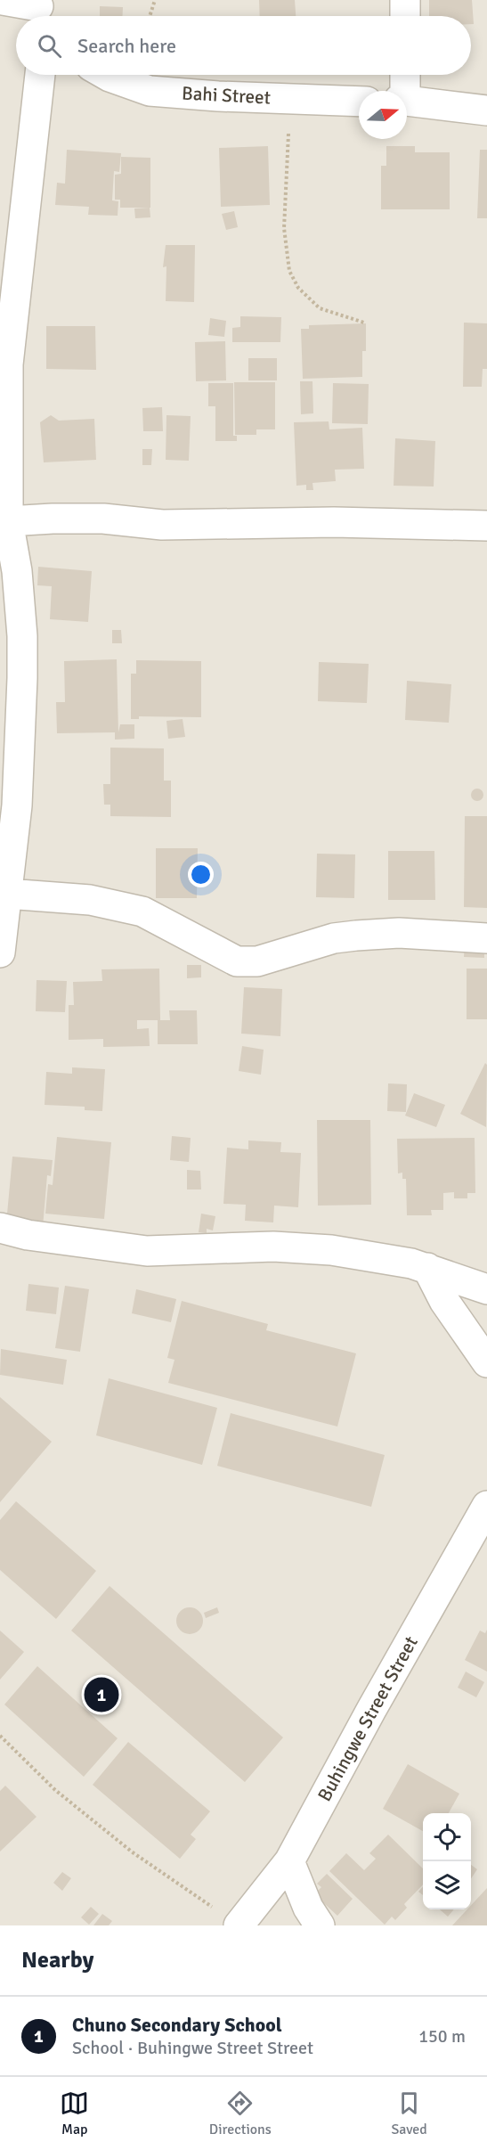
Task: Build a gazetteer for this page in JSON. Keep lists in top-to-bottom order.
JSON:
{
  "streets": {
    "street": ["Bahi Street", "Buhingwe Street Street"]
  },
  "north": "right",
  "page": {
    "search": "Search here",
    "pins": "1",
    "heading": "Nearby",
    "list": [
      {
        "mark": "1",
        "name": "Chuno Secondary School",
        "note": "School · Buhingwe Street Street",
        "value": "150 m"
      }
    ],
    "nav": ["Map", "Directions", "Saved"]
  }
}
